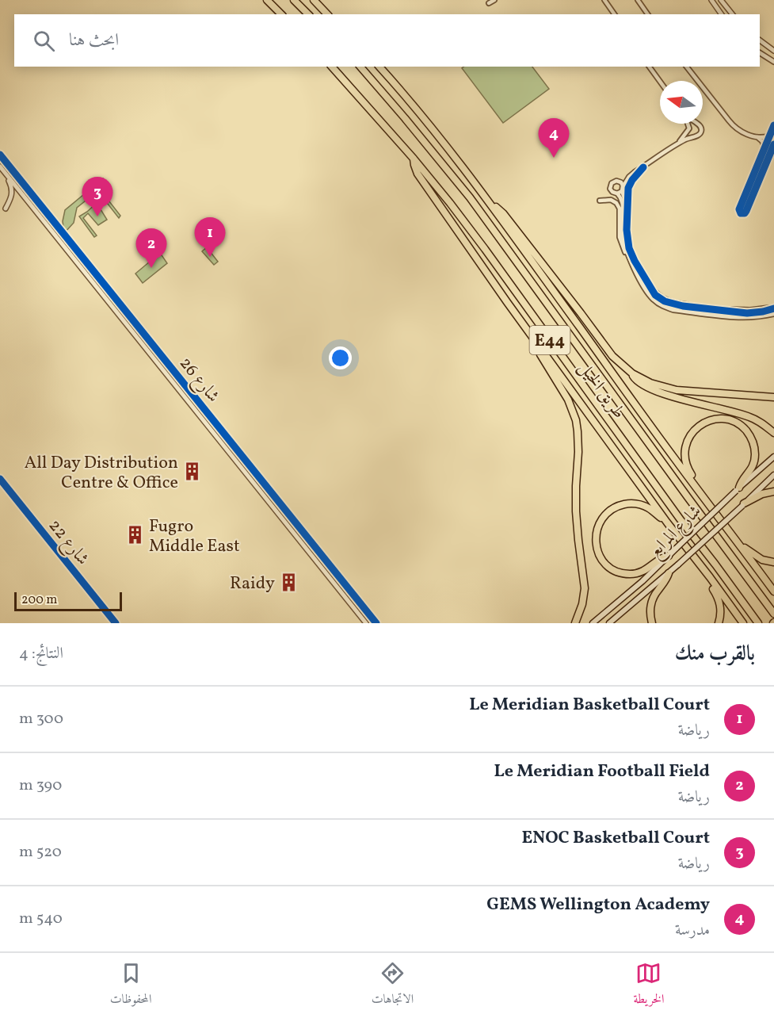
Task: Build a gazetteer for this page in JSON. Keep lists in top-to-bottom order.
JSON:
{
  "streets": {
    "highway": ["E44", "طريق الخيل"],
    "main road": ["شارع المرابع"],
    "street": ["شارع 26", "شارع 22"]
  },
  "places": {
    "building": ["All Day Distribution Centre & Office", "Fugro Middle East", "Raidy"]
  },
  "scale_bar": "200 m",
  "north": "left",
  "page": {
    "search": "ابحث هنا",
    "pins": [
      "4",
      "3",
      "1",
      "2"
    ],
    "scale": "200 m",
    "heading": ["بالقرب منك", "النتائج: 4"],
    "list": [
      {
        "mark": "1",
        "name": "Le Meridian Basketball Court",
        "note": "رياضة",
        "value": "300 m"
      },
      {
        "mark": "2",
        "name": "Le Meridian Football Field",
        "note": "رياضة",
        "value": "390 m"
      },
      {
        "mark": "3",
        "name": "ENOC Basketball Court",
        "note": "رياضة",
        "value": "520 m"
      },
      {
        "mark": "4",
        "name": "GEMS Wellington Academy",
        "note": "مدرسة",
        "value": "540 m"
      }
    ],
    "nav": ["الخريطة", "الاتجاهات", "المحفوظات"]
  }
}
